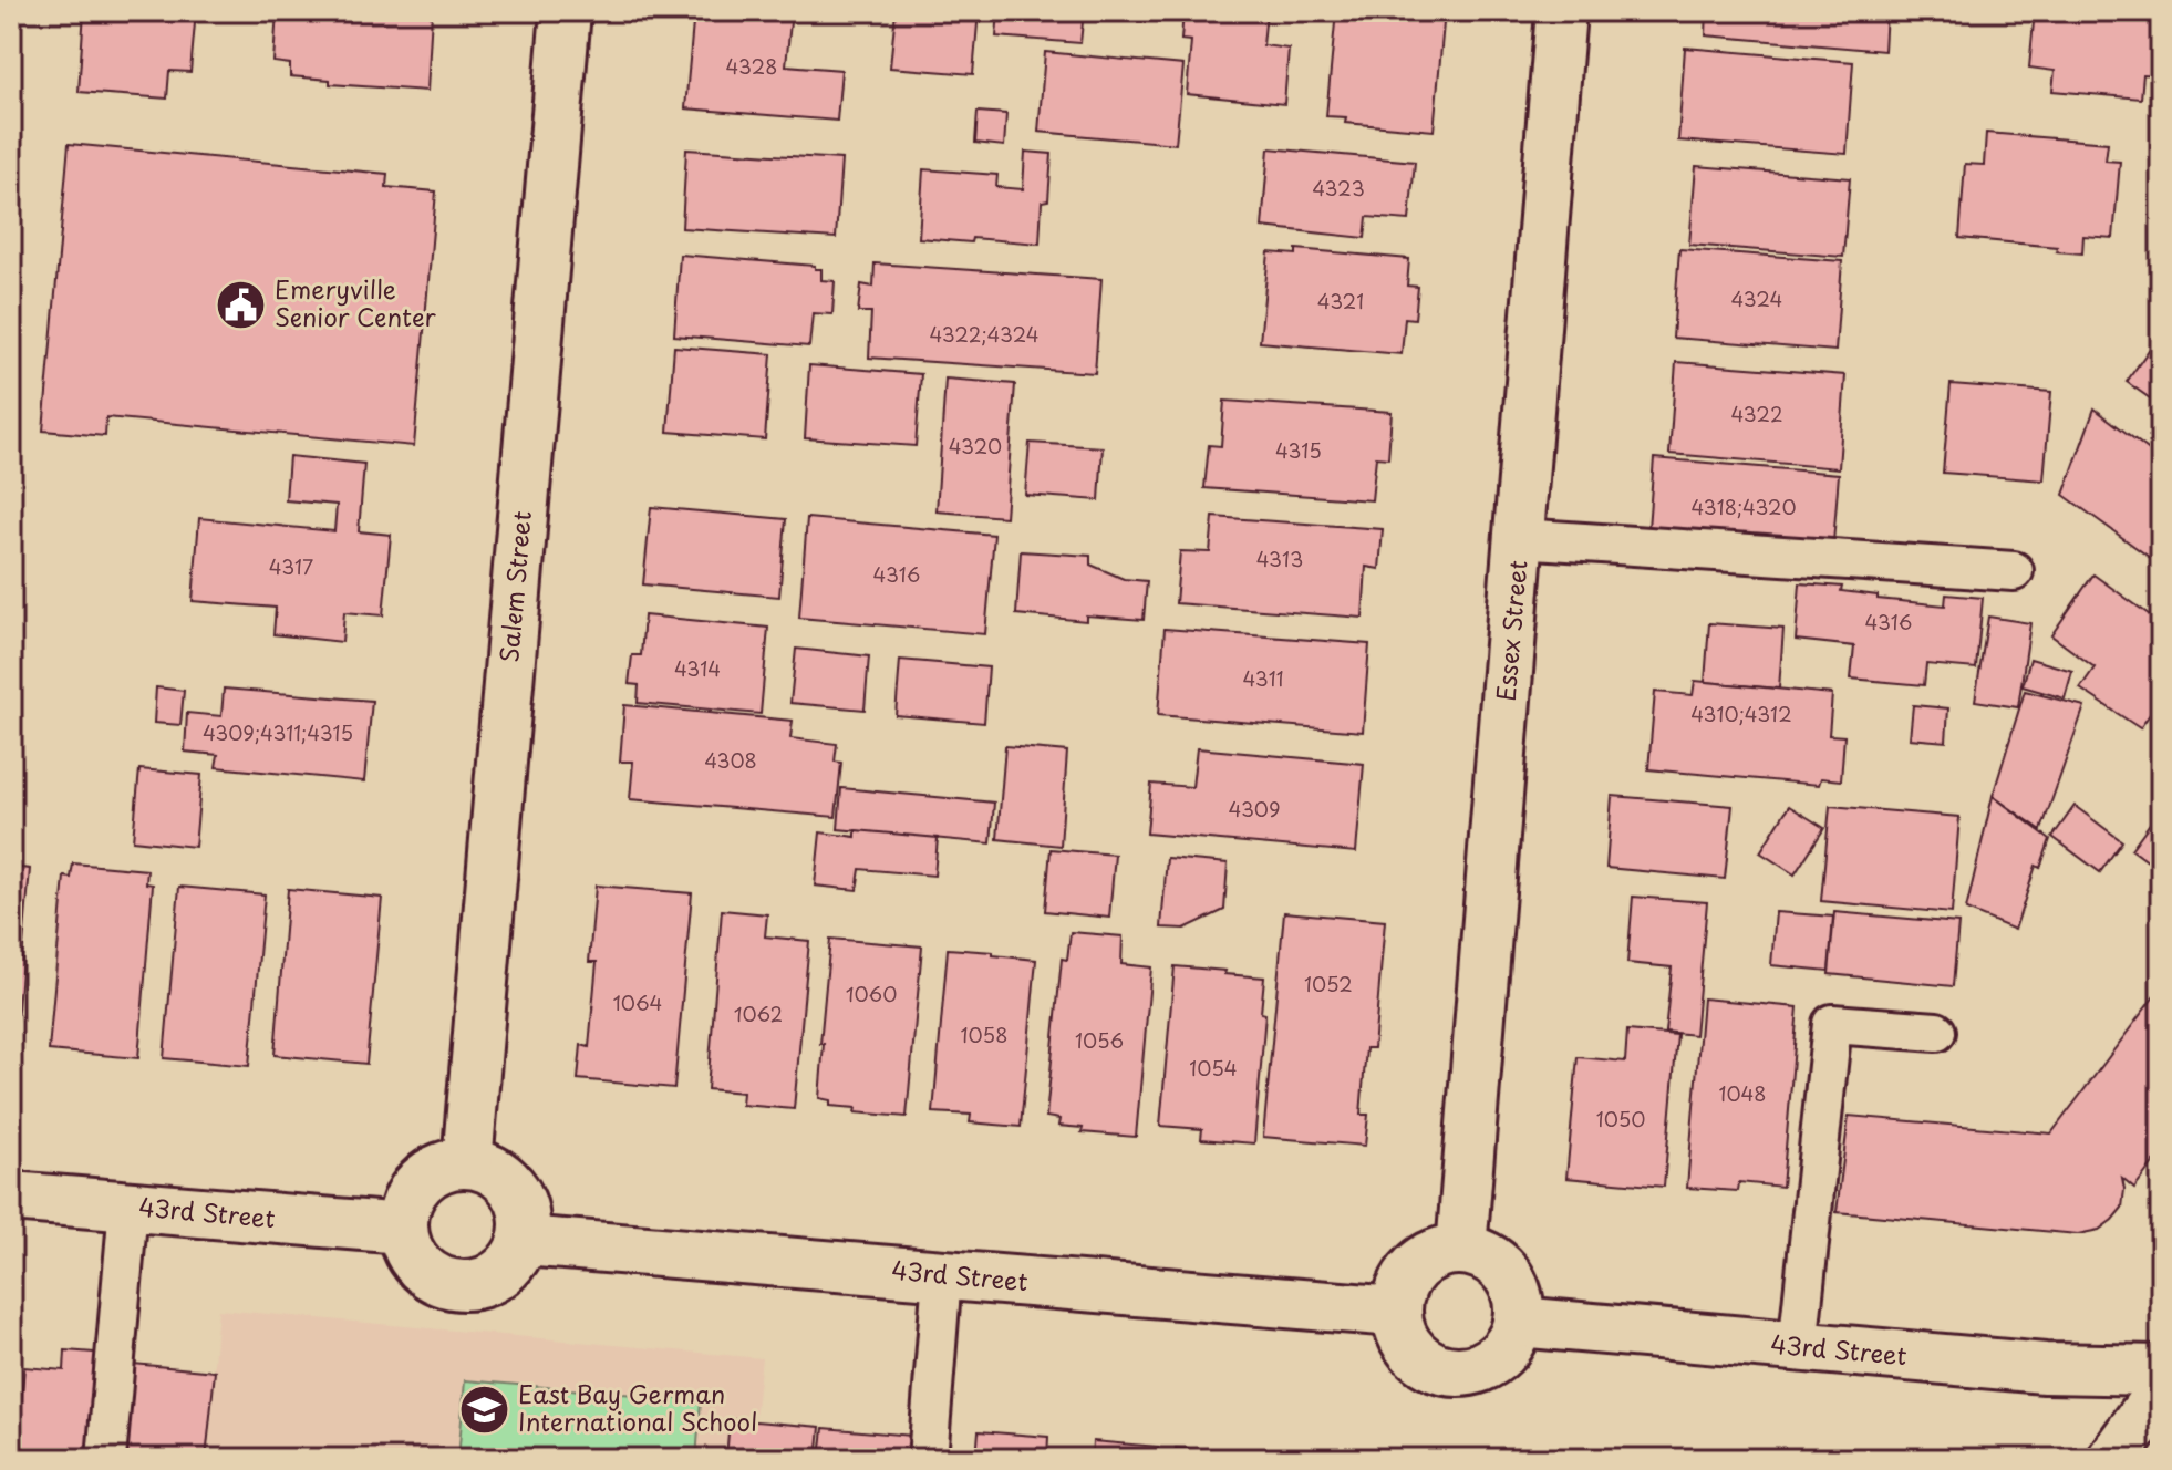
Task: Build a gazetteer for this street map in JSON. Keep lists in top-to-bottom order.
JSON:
{
  "streets": {
    "street": ["Salem Street", "Essex Street", "43rd Street"]
  },
  "crossings": [
    ["Salem Street", "43rd Street"],
    ["Essex Street", "43rd Street"]
  ],
  "places": {
    "public building": ["Emeryville Senior Center"],
    "school or university": ["East Bay German International School"]
  },
  "house_numbers": [
    "4328",
    "4323",
    "4324",
    "4321",
    "4322;4324",
    "4322",
    "4320",
    "4315",
    "4318;4320",
    "4313",
    "4317",
    "4316",
    "4316",
    "4314",
    "4311",
    "4310;4312",
    "4309;4311;4315",
    "4308",
    "4309",
    "1052",
    "1060",
    "1064",
    "1062",
    "1058",
    "1056",
    "1054",
    "1048",
    "1050"
  ]
}
